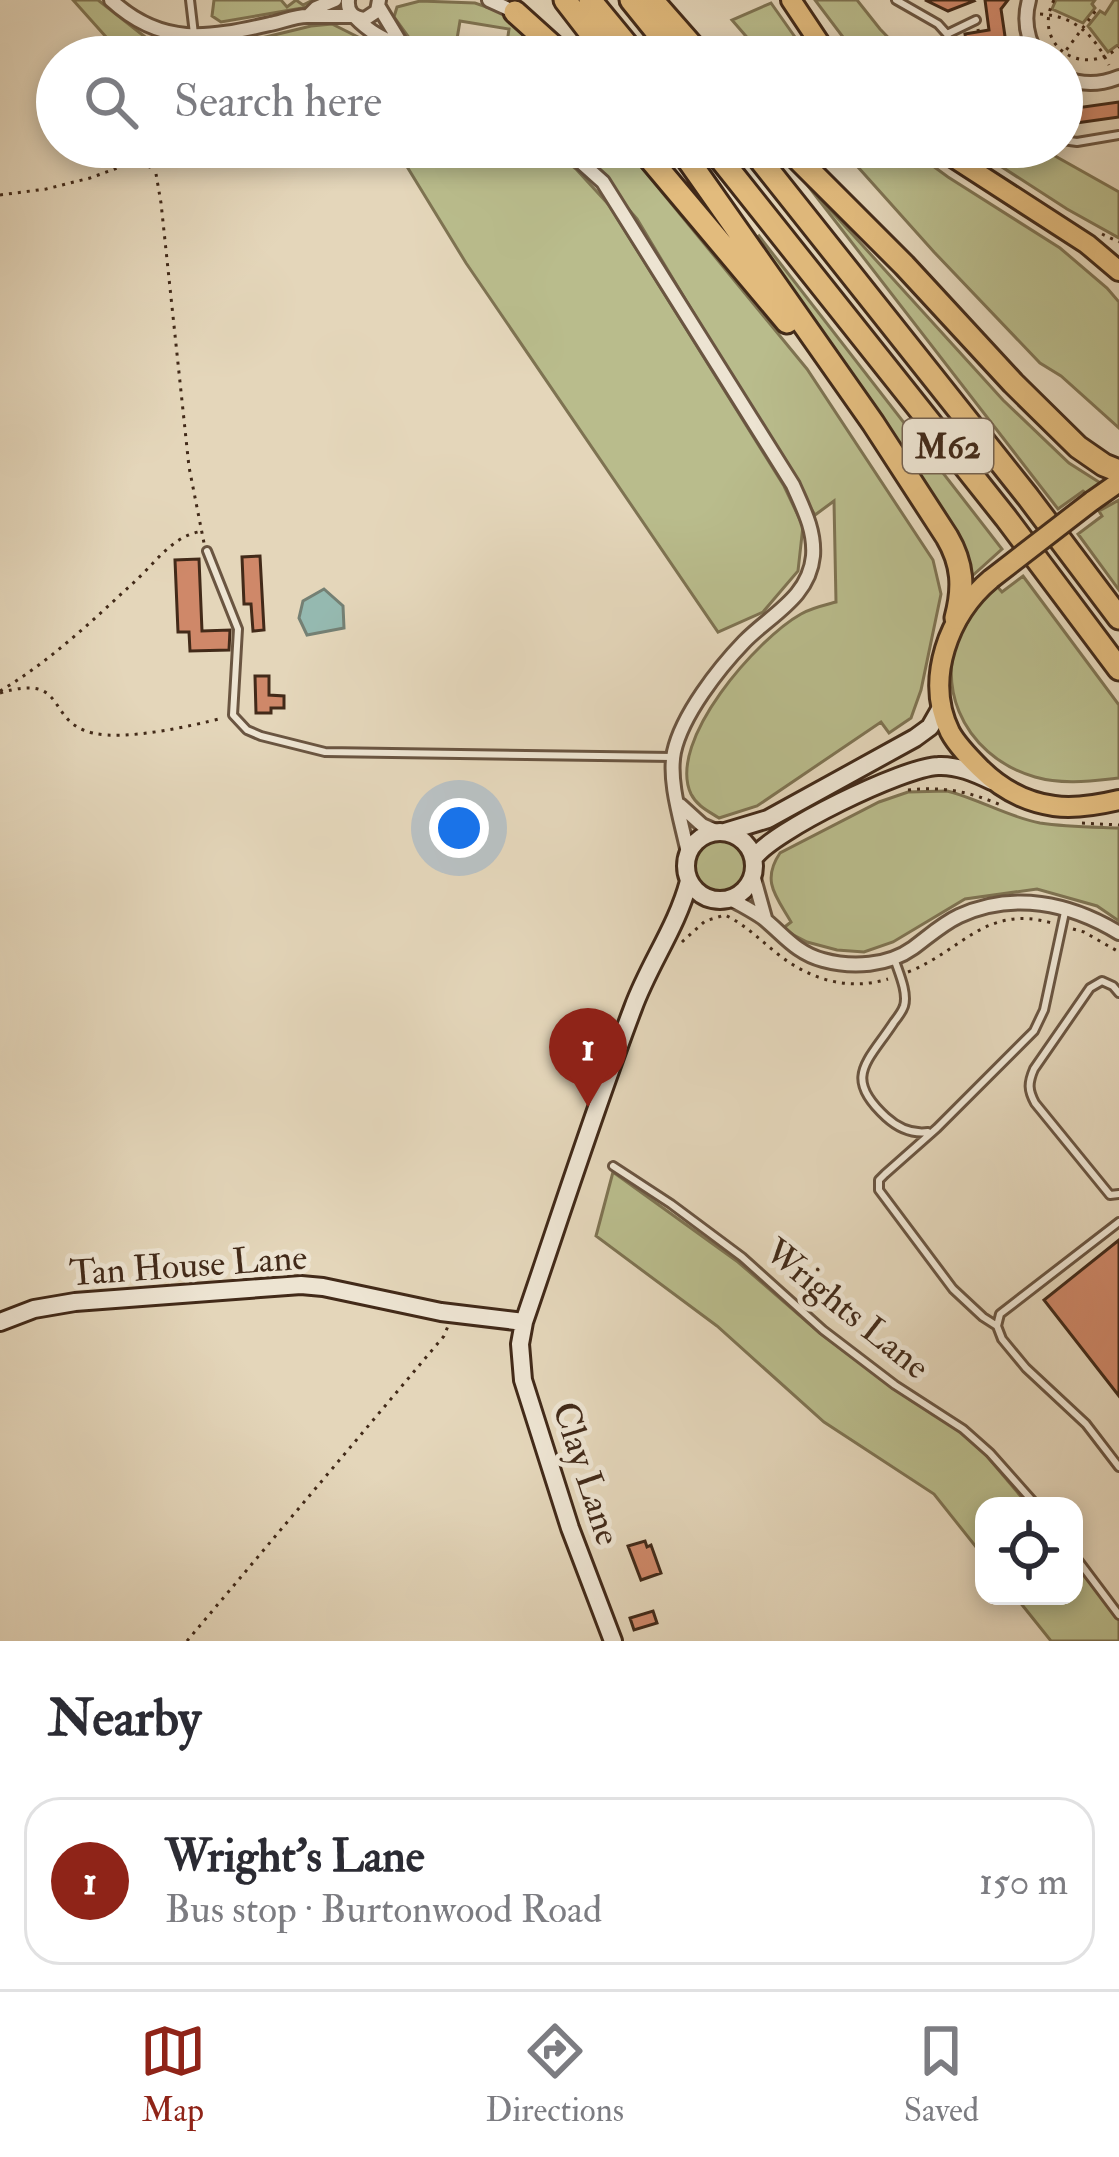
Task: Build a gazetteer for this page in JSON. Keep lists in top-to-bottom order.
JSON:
{
  "streets": {
    "highway": ["M62"],
    "street": ["Tan House Lane", "Clay Lane"],
    "lane": ["Wrights Lane"]
  },
  "crossings": [
    ["Tan House Lane", "Clay Lane"]
  ],
  "page": {
    "search": "Search here",
    "pins": "1",
    "heading": "Nearby",
    "list": [
      {
        "mark": "1",
        "name": "Wright's Lane",
        "note": "Bus stop · Burtonwood Road",
        "value": "150 m"
      }
    ],
    "nav": ["Map", "Directions", "Saved"]
  }
}
